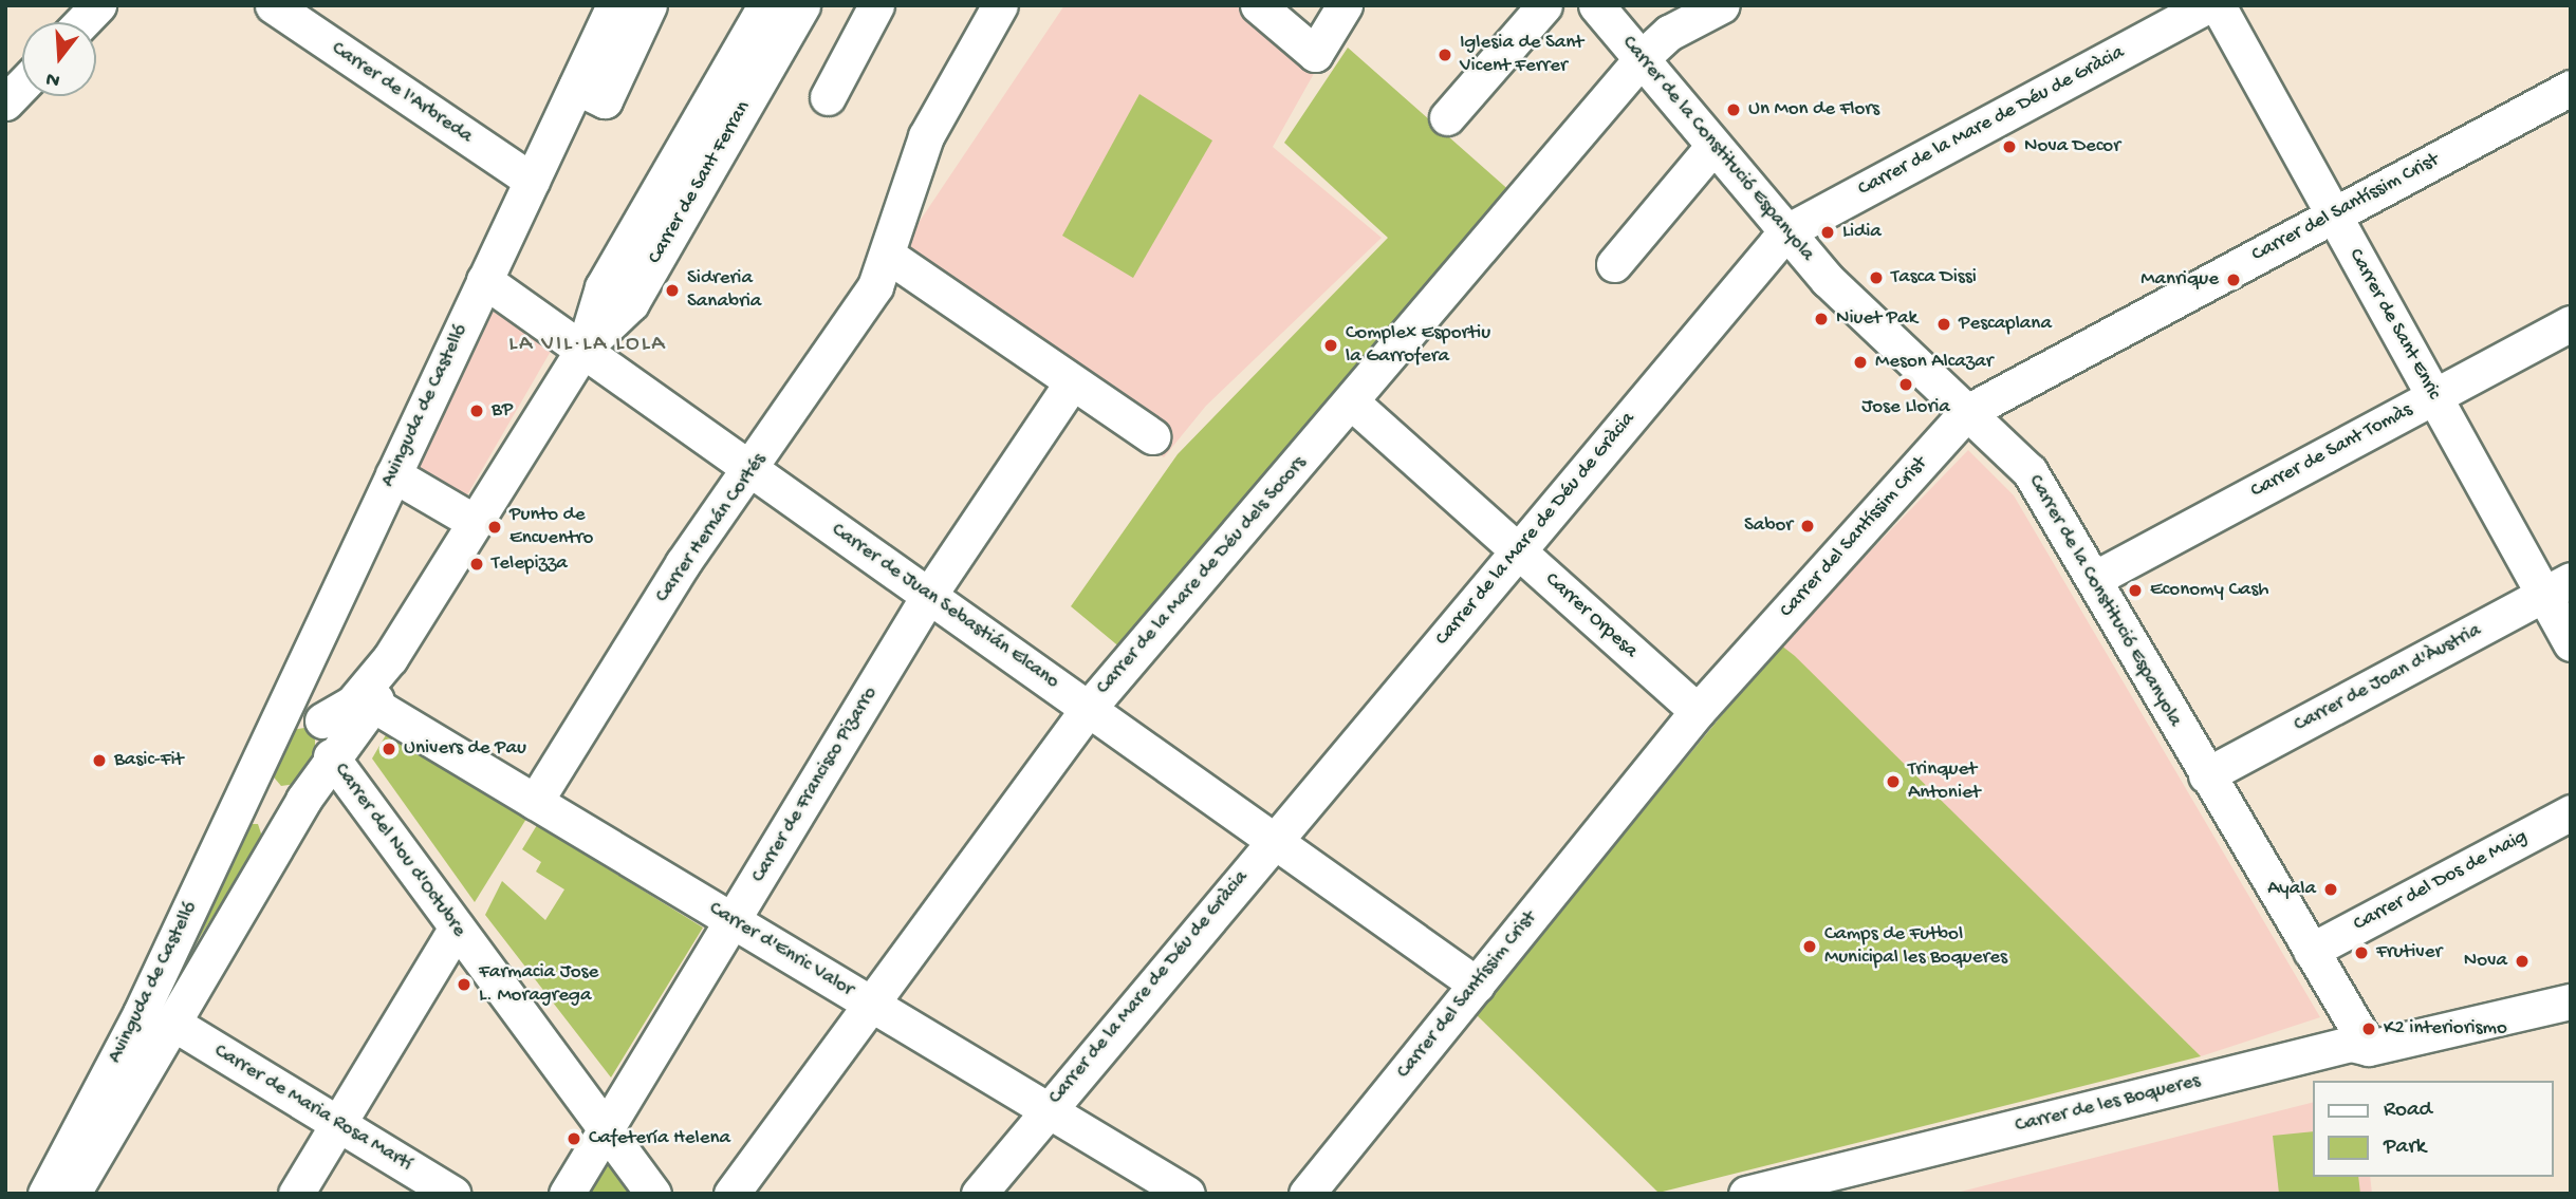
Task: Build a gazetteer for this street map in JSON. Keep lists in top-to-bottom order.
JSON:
{
  "streets": {
    "street": [
      "Carrer de l'Arbreda",
      "Carrer de la Mare de Déu de Gràcia",
      "Carrer de la Constitució Espanyola",
      "Carrer de Sant Ferran",
      "Carrer del Santíssim Crist",
      "Carrer de Sant Enric",
      "Avinguda de Castelló",
      "Carrer de Sant Tomàs",
      "Carrer Hernán Cortés",
      "Carrer de la Mare de Déu dels Socors",
      "Carrer de Juan Sebastián Elcano",
      "Carrer Orpesa",
      "Carrer de Joan d'Àustria",
      "Carrer de Francisco Pizarro",
      "Carrer del Nou d'Octubre",
      "Carrer del Dos de Maig",
      "Carrer d'Enric Valor",
      "Carrer de les Boqueres",
      "Carrer de Maria Rosa Martí"
    ]
  },
  "crossings": [
    ["Carrer de l'Arbreda", "Avinguda de Castelló"],
    ["Carrer de la Mare de Déu de Gràcia", "Carrer de la Constitució Espanyola"],
    ["Carrer de la Mare de Déu de Gràcia", "Carrer de Juan Sebastián Elcano"],
    ["Carrer de la Mare de Déu de Gràcia", "Carrer Orpesa"],
    ["Carrer de la Mare de Déu de Gràcia", "Carrer d'Enric Valor"],
    ["Carrer de la Constitució Espanyola", "Carrer del Santíssim Crist"],
    ["Carrer de la Constitució Espanyola", "Carrer de Sant Tomàs"],
    ["Carrer de la Constitució Espanyola", "Carrer de la Mare de Déu dels Socors"],
    ["Carrer de la Constitució Espanyola", "Carrer de Joan d'Àustria"],
    ["Carrer de la Constitució Espanyola", "Carrer del Dos de Maig"],
    ["Carrer de la Constitució Espanyola", "Carrer de les Boqueres"],
    ["Carrer de Sant Ferran", "Avinguda de Castelló"],
    ["Carrer de Sant Ferran", "Carrer de Juan Sebastián Elcano"],
    ["Carrer de Sant Ferran", "Carrer del Nou d'Octubre"],
    ["Carrer de Sant Ferran", "Carrer d'Enric Valor"],
    ["Carrer del Santíssim Crist", "Carrer de Sant Enric"],
    ["Carrer del Santíssim Crist", "Carrer de Juan Sebastián Elcano"],
    ["Carrer del Santíssim Crist", "Carrer Orpesa"],
    ["Carrer de Sant Enric", "Carrer de Sant Tomàs"],
    ["Carrer de Sant Enric", "Carrer de Joan d'Àustria"],
    ["Avinguda de Castelló", "Carrer de Juan Sebastián Elcano"],
    ["Avinguda de Castelló", "Carrer del Nou d'Octubre"],
    ["Avinguda de Castelló", "Carrer de Maria Rosa Martí"],
    ["Carrer Hernán Cortés", "Carrer de Juan Sebastián Elcano"],
    ["Carrer Hernán Cortés", "Carrer d'Enric Valor"],
    ["Carrer de la Mare de Déu dels Socors", "Carrer de Juan Sebastián Elcano"],
    ["Carrer de la Mare de Déu dels Socors", "Carrer Orpesa"],
    ["Carrer de la Mare de Déu dels Socors", "Carrer d'Enric Valor"],
    ["Carrer de Juan Sebastián Elcano", "Carrer de Francisco Pizarro"],
    ["Carrer de Francisco Pizarro", "Carrer del Nou d'Octubre"],
    ["Carrer de Francisco Pizarro", "Carrer d'Enric Valor"]
  ],
  "districts": ["LA VIL·LA LOLA"],
  "places": [
    "Iglesia de Sant Vicent Ferrer",
    "Un Mon de Flors",
    "Nova Decor",
    "Lidia",
    "Tasca Dissi",
    "Manrique",
    "Sidreria Sanabria",
    "Niuet Pak",
    "Pescaplana",
    "Complex Esportiu la Garrofera",
    "Meson Alcazar",
    "Jose Lloria",
    "BP",
    "Sabor",
    "Punto de Encuentro",
    "Telepizza",
    "Economy Cash",
    "Univers de Pau",
    "Basic-Fit",
    "Trinquet Antoniet",
    "Ayala",
    "Camps de Futbol Municipal les Boqueres",
    "Frutiver",
    "Nova",
    "Farmacia Jose L. Moragrega",
    "K2 interiorismo",
    "Cafetería Helena"
  ],
  "legend": ["Road", "Park"],
  "north": "bottom"
}
